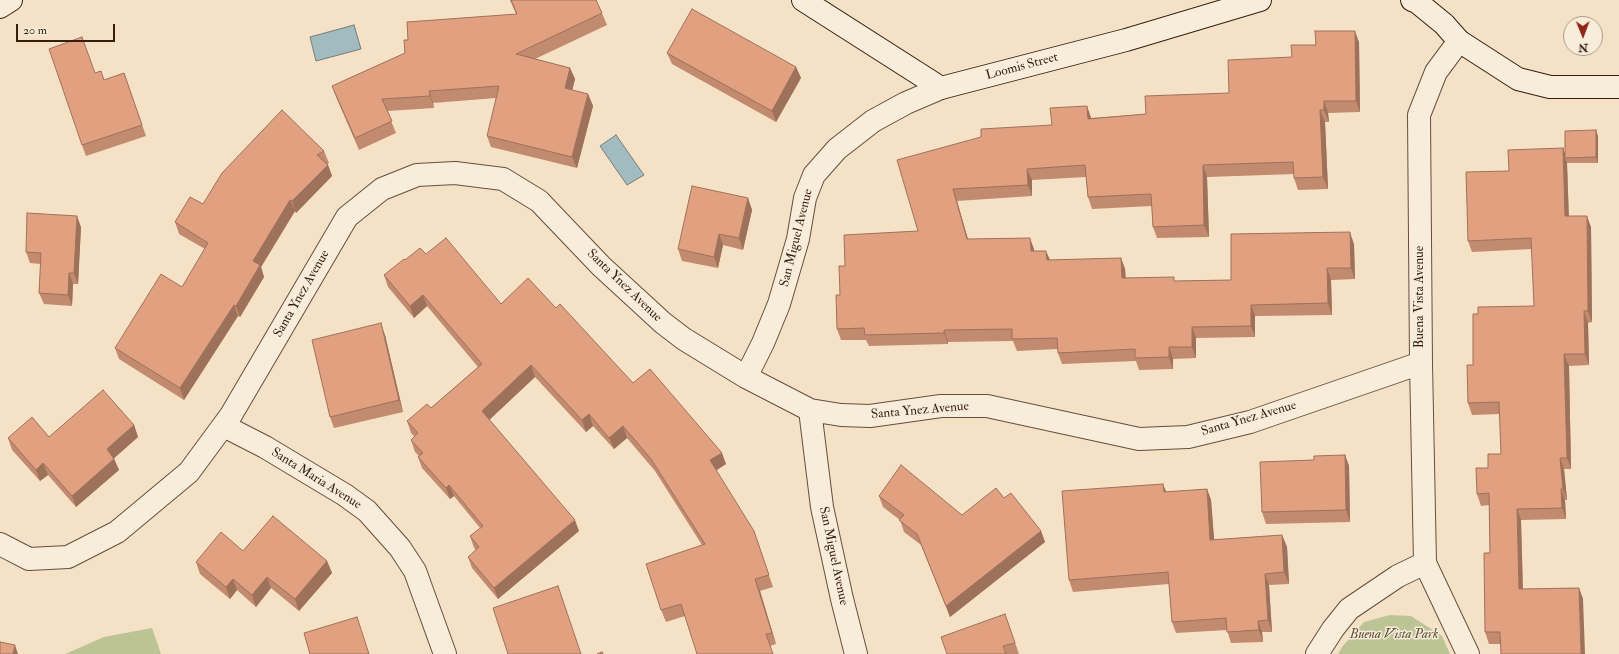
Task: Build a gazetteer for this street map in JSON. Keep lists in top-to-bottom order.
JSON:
{
  "streets": {
    "street": [
      "Loomis Street",
      "San Miguel Avenue",
      "Santa Ynez Avenue",
      "Buena Vista Avenue",
      "Santa Maria Avenue"
    ]
  },
  "crossings": [
    ["Loomis Street", "San Miguel Avenue"],
    ["San Miguel Avenue", "Santa Ynez Avenue"],
    ["Santa Ynez Avenue", "Buena Vista Avenue"],
    ["Santa Ynez Avenue", "Santa Maria Avenue"]
  ],
  "parks": ["Buena Vista Park"],
  "scale_bar": "20 m",
  "north": "bottom"
}
